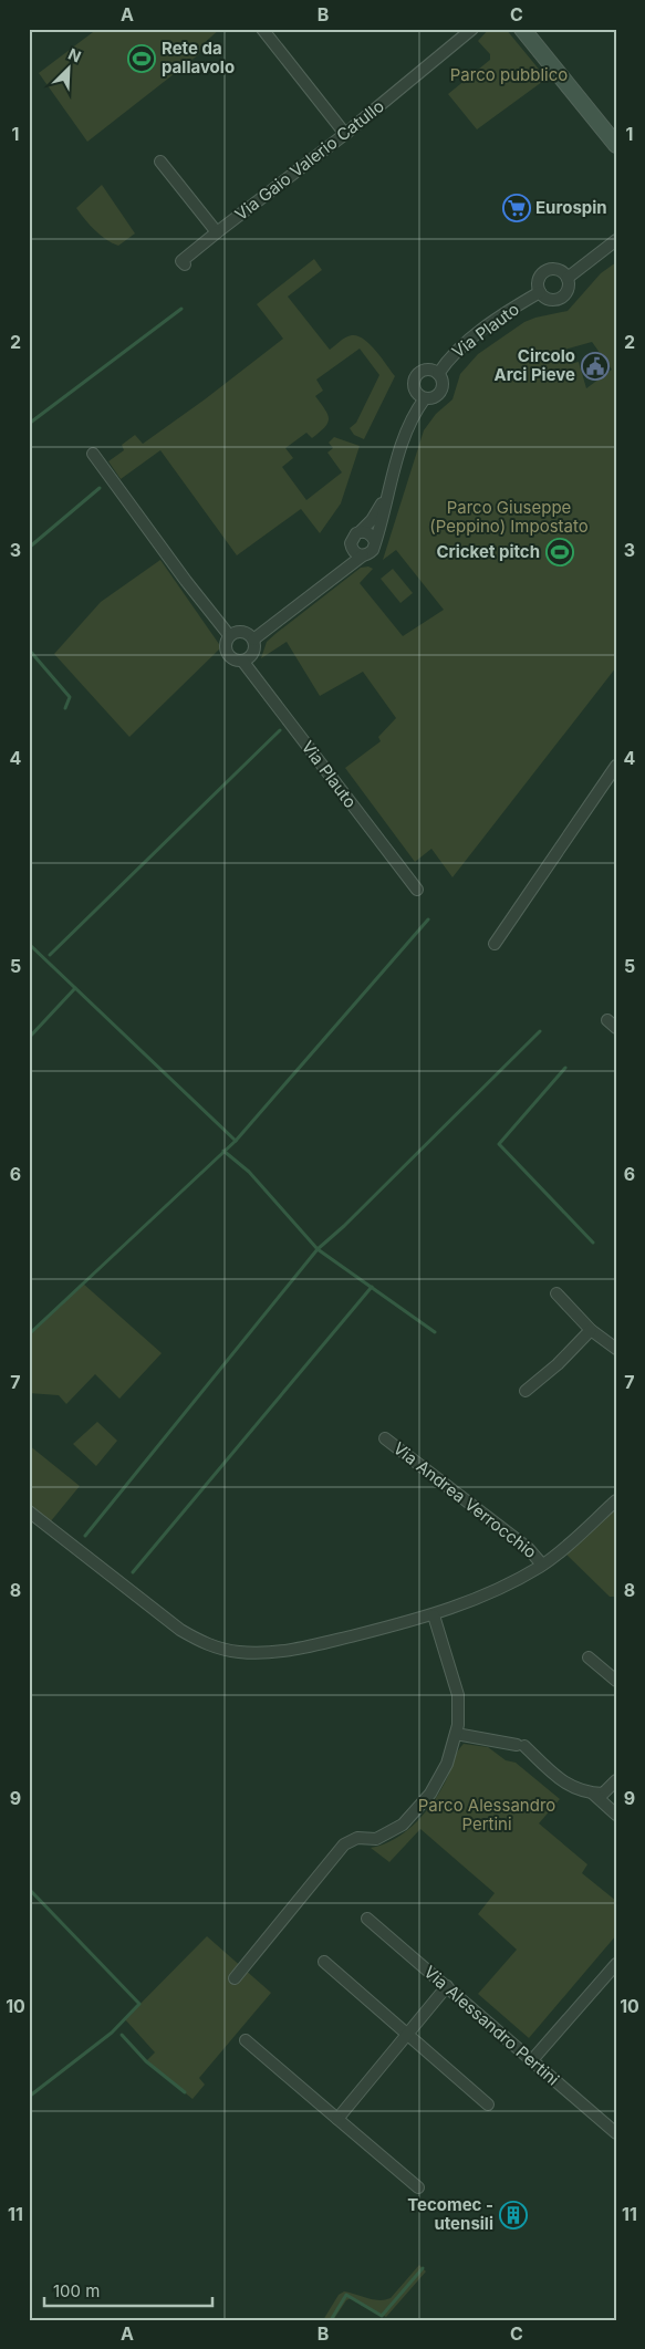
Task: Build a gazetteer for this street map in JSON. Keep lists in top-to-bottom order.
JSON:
{
  "streets": {
    "street": [
      "Via Gaio Valerio Catullo",
      "Via Plauto",
      "Via Andrea Verrocchio",
      "Via Alessandro Pertini"
    ]
  },
  "parks": ["Parco pubblico", "Parco Giuseppe (Peppino) Impostato", "Parco Alessandro Pertini"],
  "places": {
    "sports": ["Rete da pallavolo", "Cricket pitch"],
    "supermarket": ["Eurospin"],
    "public building": ["Circolo Arci Pieve"],
    "building": ["Tecomec - utensili"]
  },
  "scale_bar": "100 m",
  "north": "top right",
  "grid": {
    "columns": ["A", "B", "C"],
    "rows": [
      "1",
      "2",
      "3",
      "4",
      "5",
      "6",
      "7",
      "8",
      "9",
      "10",
      "11"
    ]
  }
}
